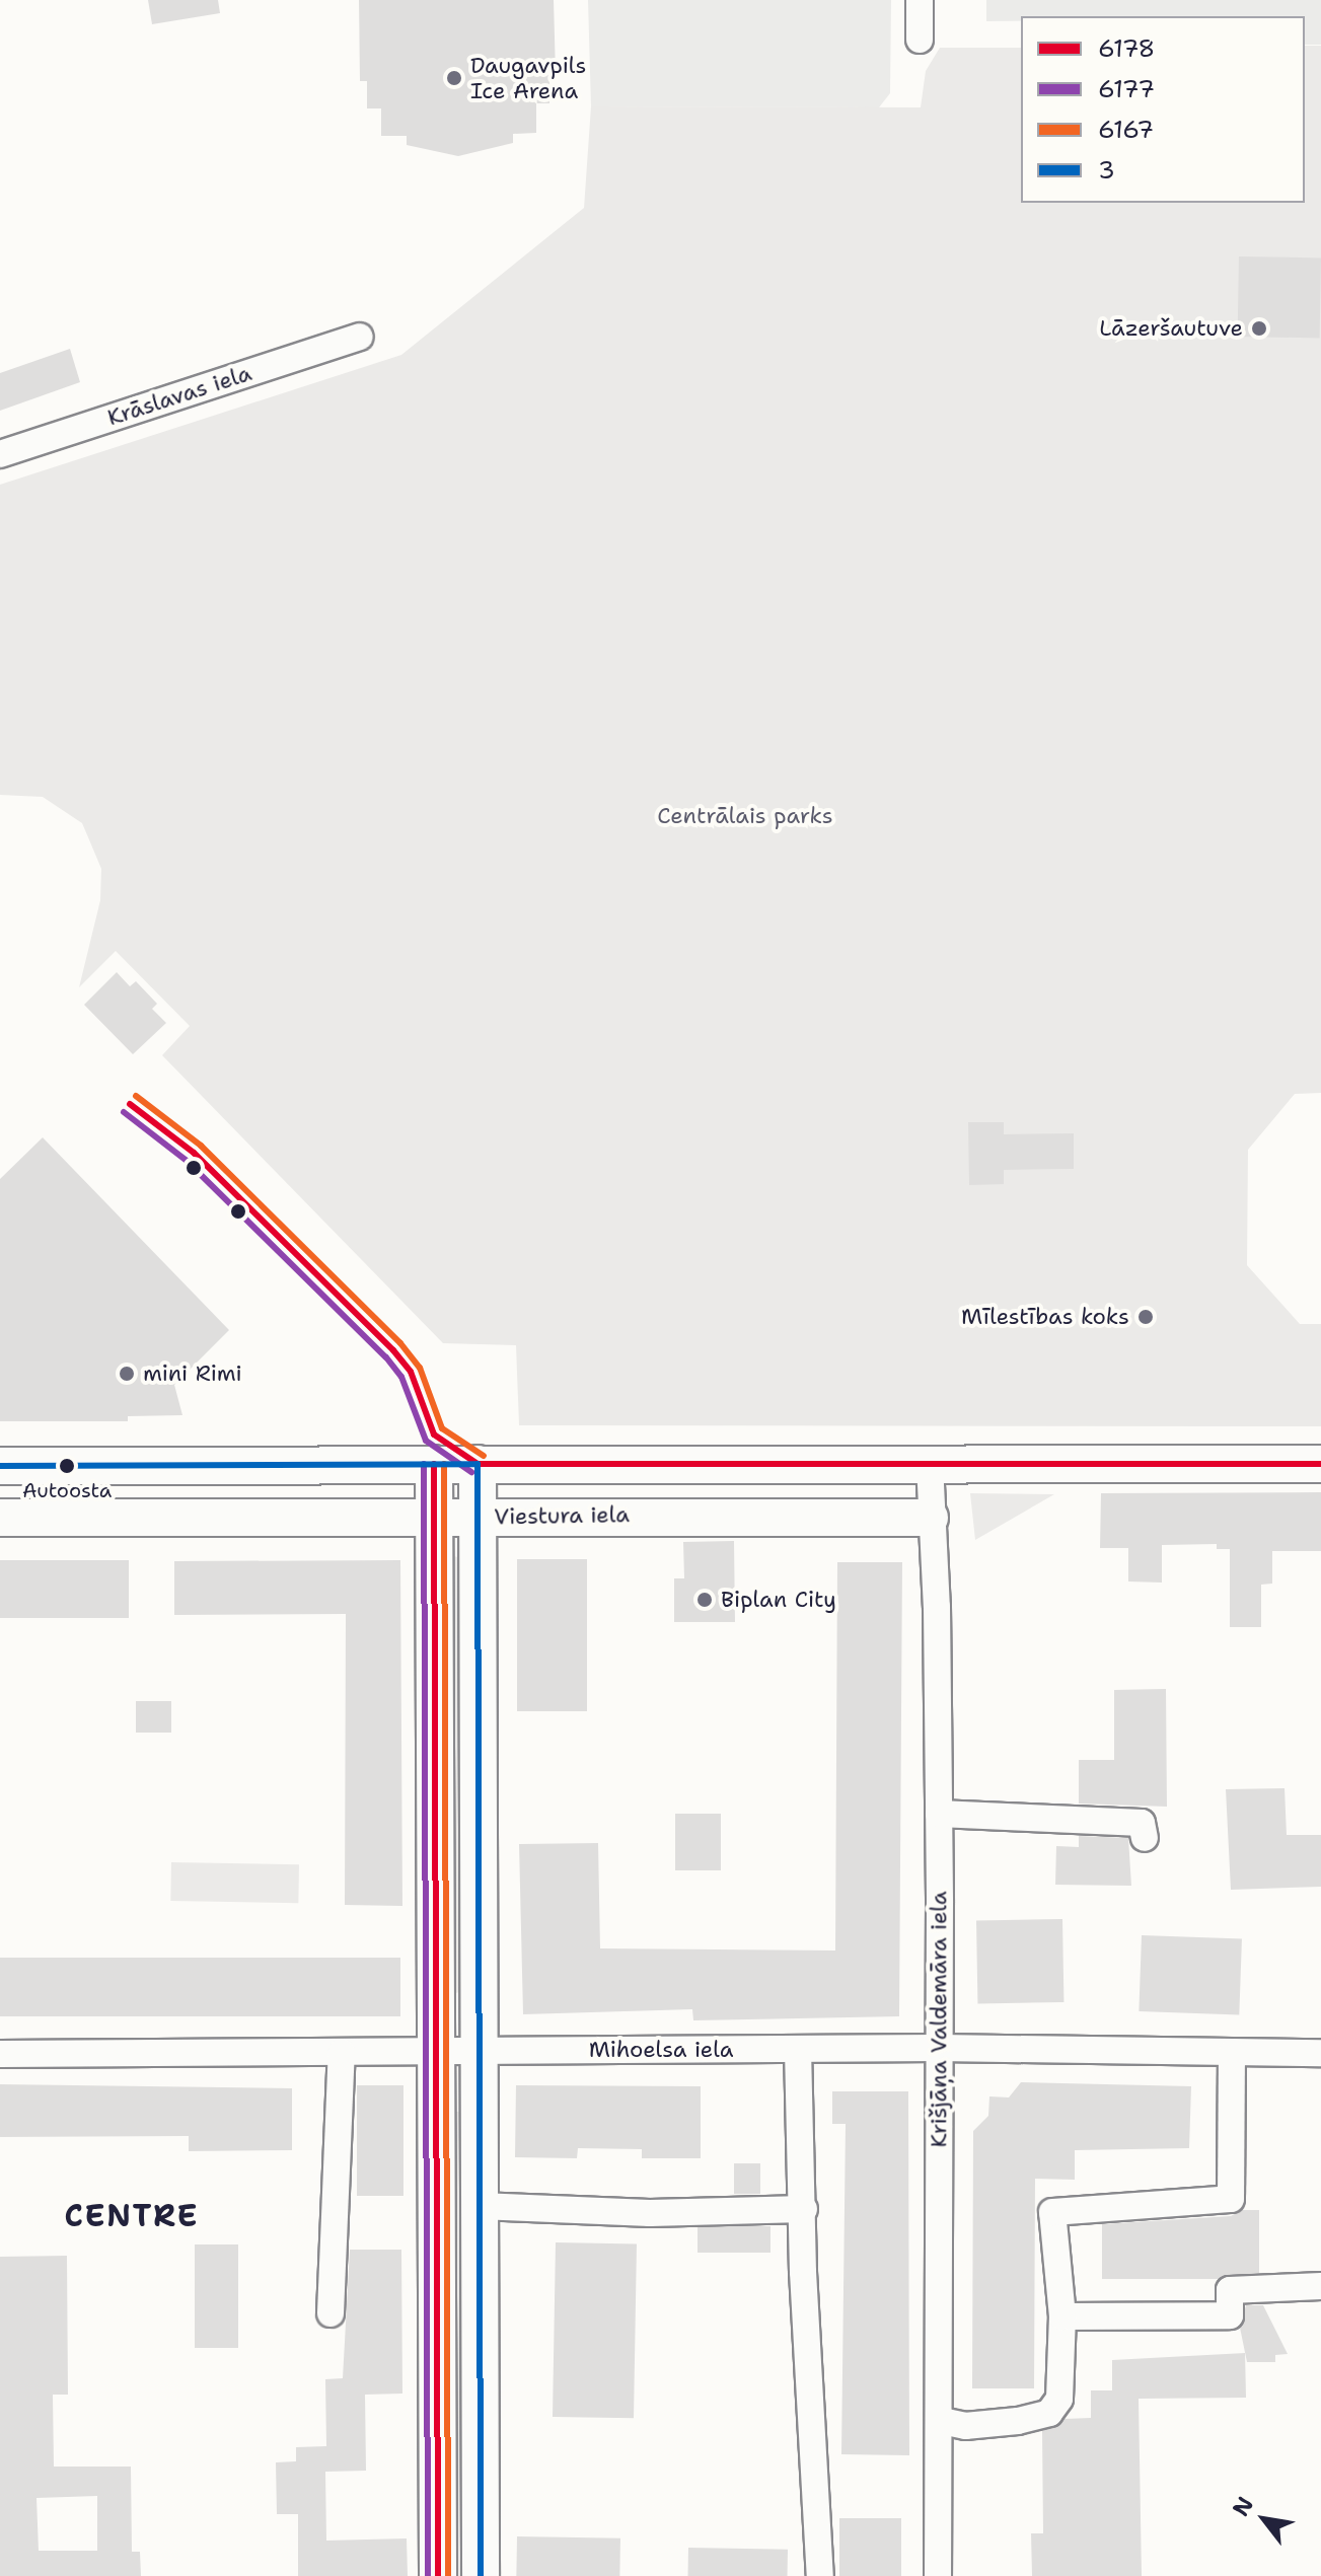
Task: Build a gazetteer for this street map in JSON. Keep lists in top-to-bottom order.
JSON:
{
  "streets": {
    "street": [
      "Krāslavas iela",
      "Viestura iela",
      "Krišjāņa Valdemāra iela",
      "Mihoelsa iela"
    ]
  },
  "crossings": [
    ["Viestura iela", "Krišjāņa Valdemāra iela"],
    ["Krišjāņa Valdemāra iela", "Mihoelsa iela"]
  ],
  "districts": ["CENTRE"],
  "parks": ["Centrālais parks"],
  "places": [
    "Daugavpils Ice Arena",
    "Lāzeršautuve",
    "Mīlestības koks",
    "mini Rimi",
    "Autoosta",
    "Biplan City"
  ],
  "lines": [
    "transit line 6167",
    "transit line 6178",
    "transit line 6177",
    "transit line 3"
  ],
  "legend": [
    "6178",
    "6177",
    "6167",
    "3"
  ],
  "north": "top left"
}
